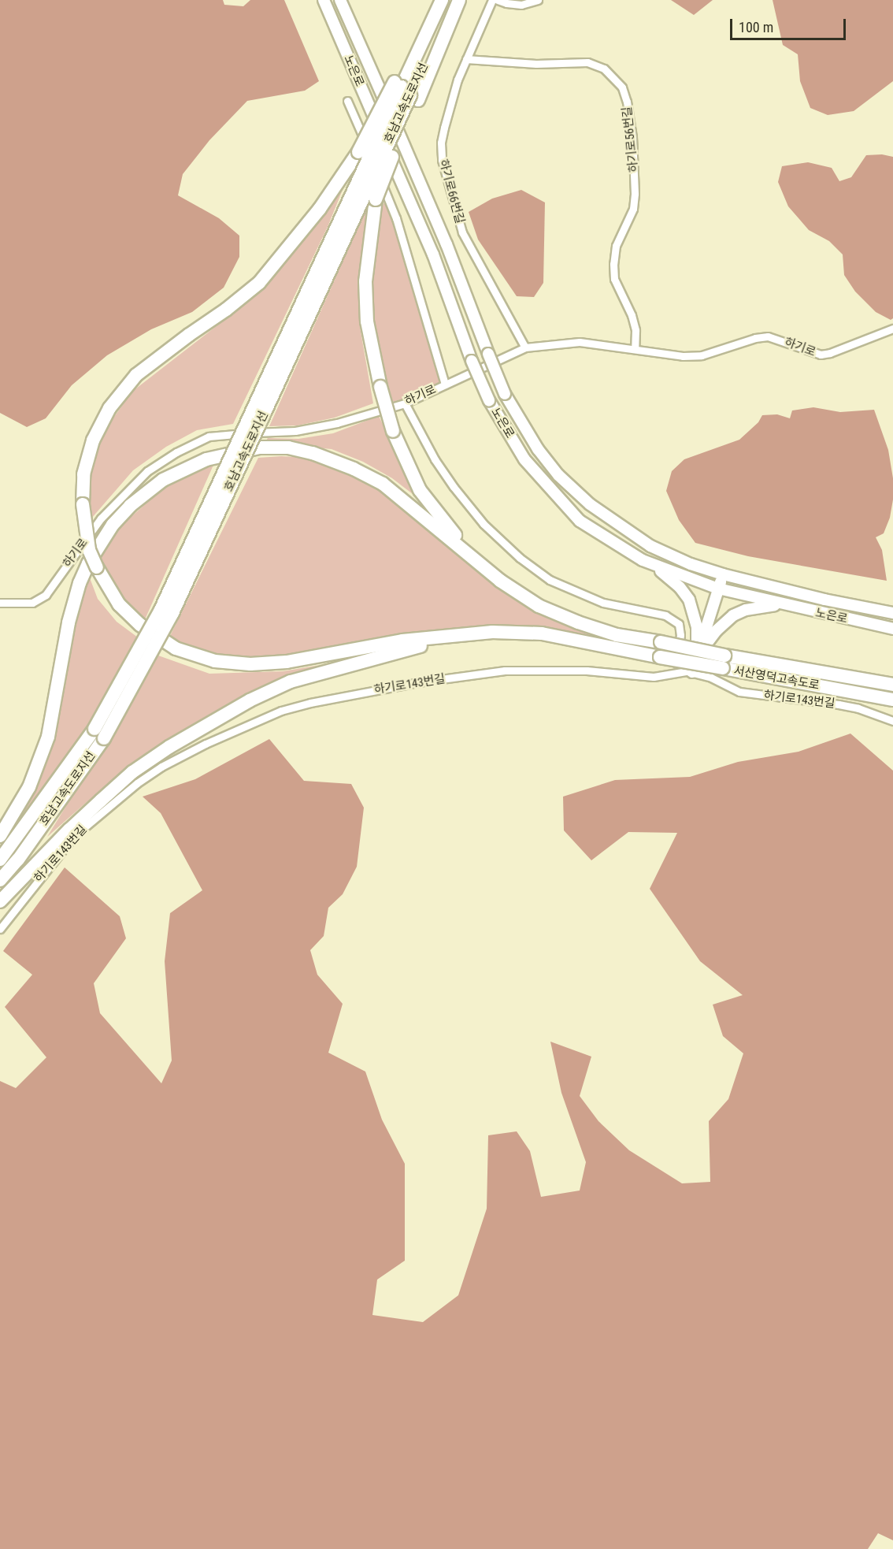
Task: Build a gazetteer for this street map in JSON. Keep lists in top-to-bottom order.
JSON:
{
  "streets": {
    "highway": ["호남고속도로지선", "서산영덕고속도로"],
    "street": [
      "노은로",
      "하기로56번길",
      "하기로66번길",
      "하기로",
      "하기로143번길"
    ]
  },
  "crossings": [
    ["하기로56번길", "하기로66번길"],
    ["하기로56번길", "하기로"],
    ["하기로66번길", "하기로"]
  ],
  "scale_bar": "100 m"
}
